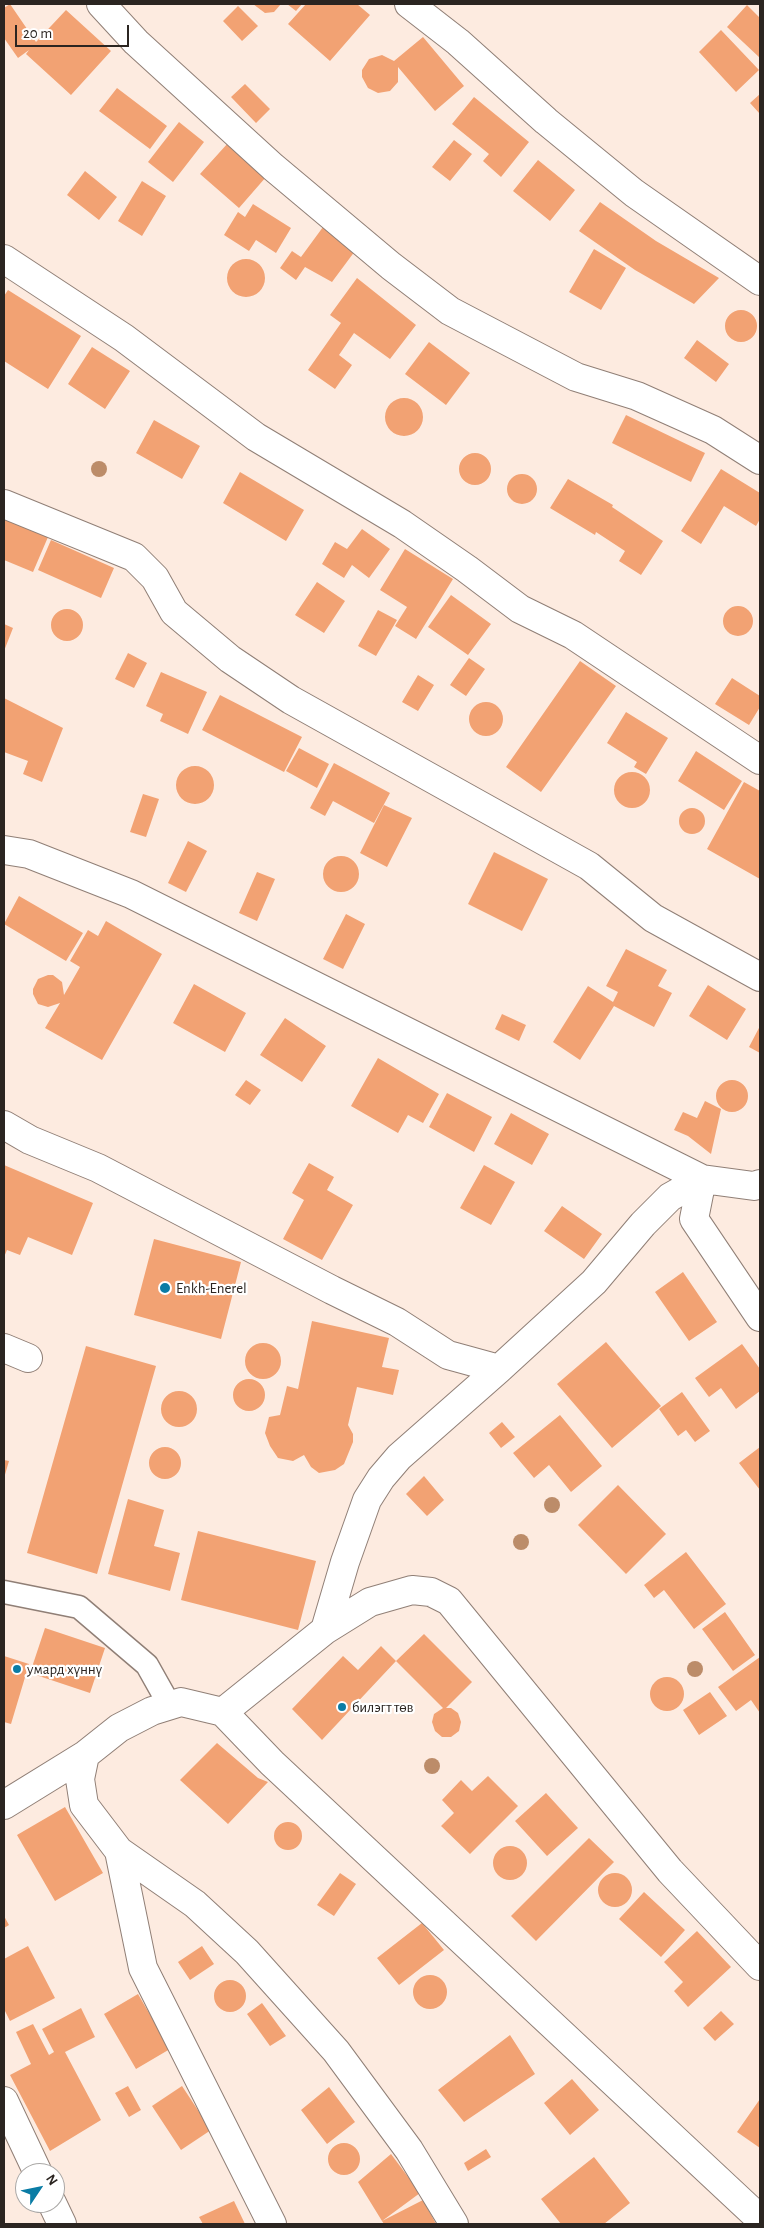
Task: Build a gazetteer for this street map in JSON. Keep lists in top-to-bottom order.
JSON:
{
  "places": ["Enkh-Enerel", "умард хүннү", "билэгт төв"],
  "scale_bar": "20 m",
  "north": "top right"
}
